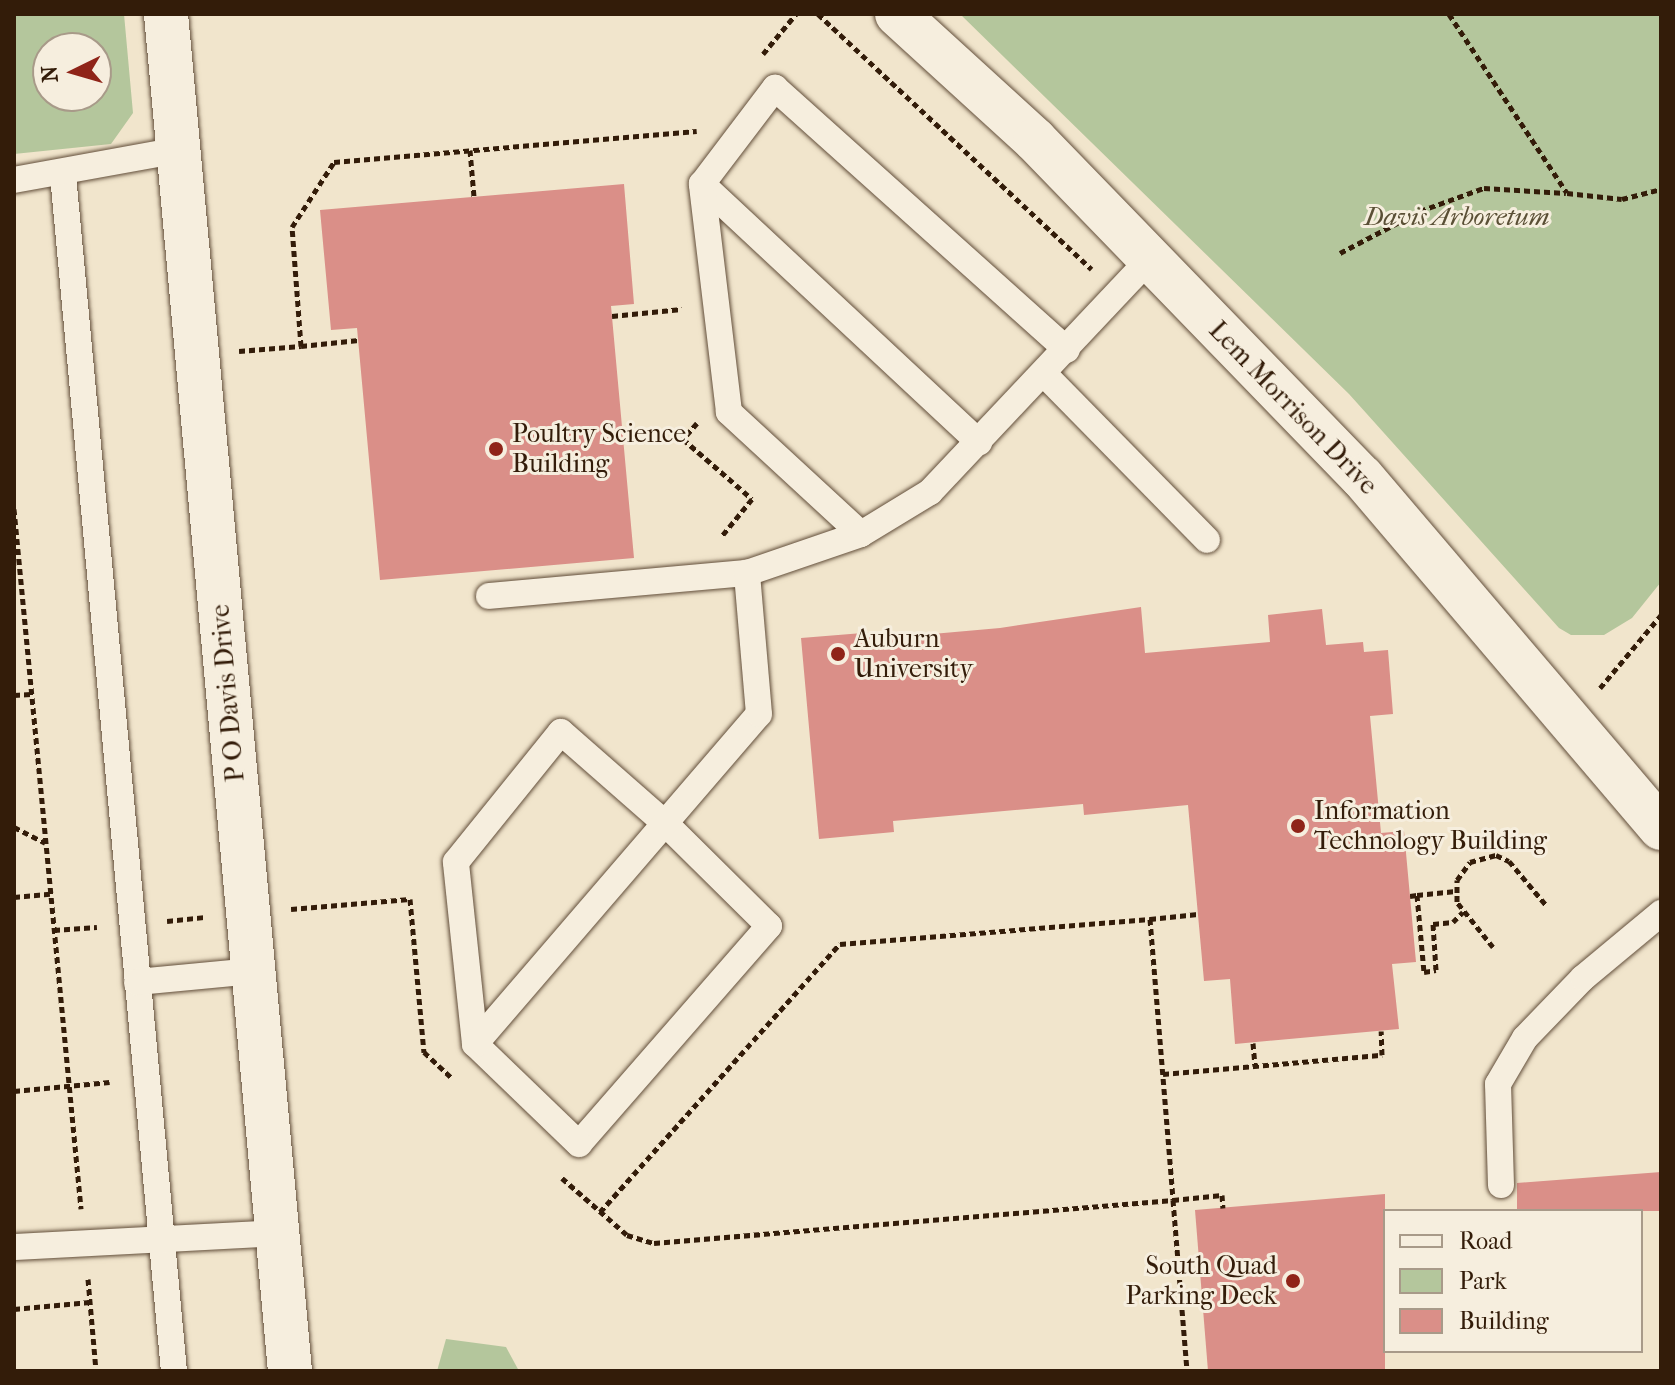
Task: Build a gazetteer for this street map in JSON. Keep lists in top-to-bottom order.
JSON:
{
  "streets": {
    "street": ["Lem Morrison Drive", "P O Davis Drive"]
  },
  "parks": ["Davis Arboretum"],
  "places": [
    "Poultry Science Building",
    "Auburn University",
    "Information Technology Building",
    "South Quad Parking Deck"
  ],
  "legend": ["Road", "Park", "Building"],
  "north": "left"
}
